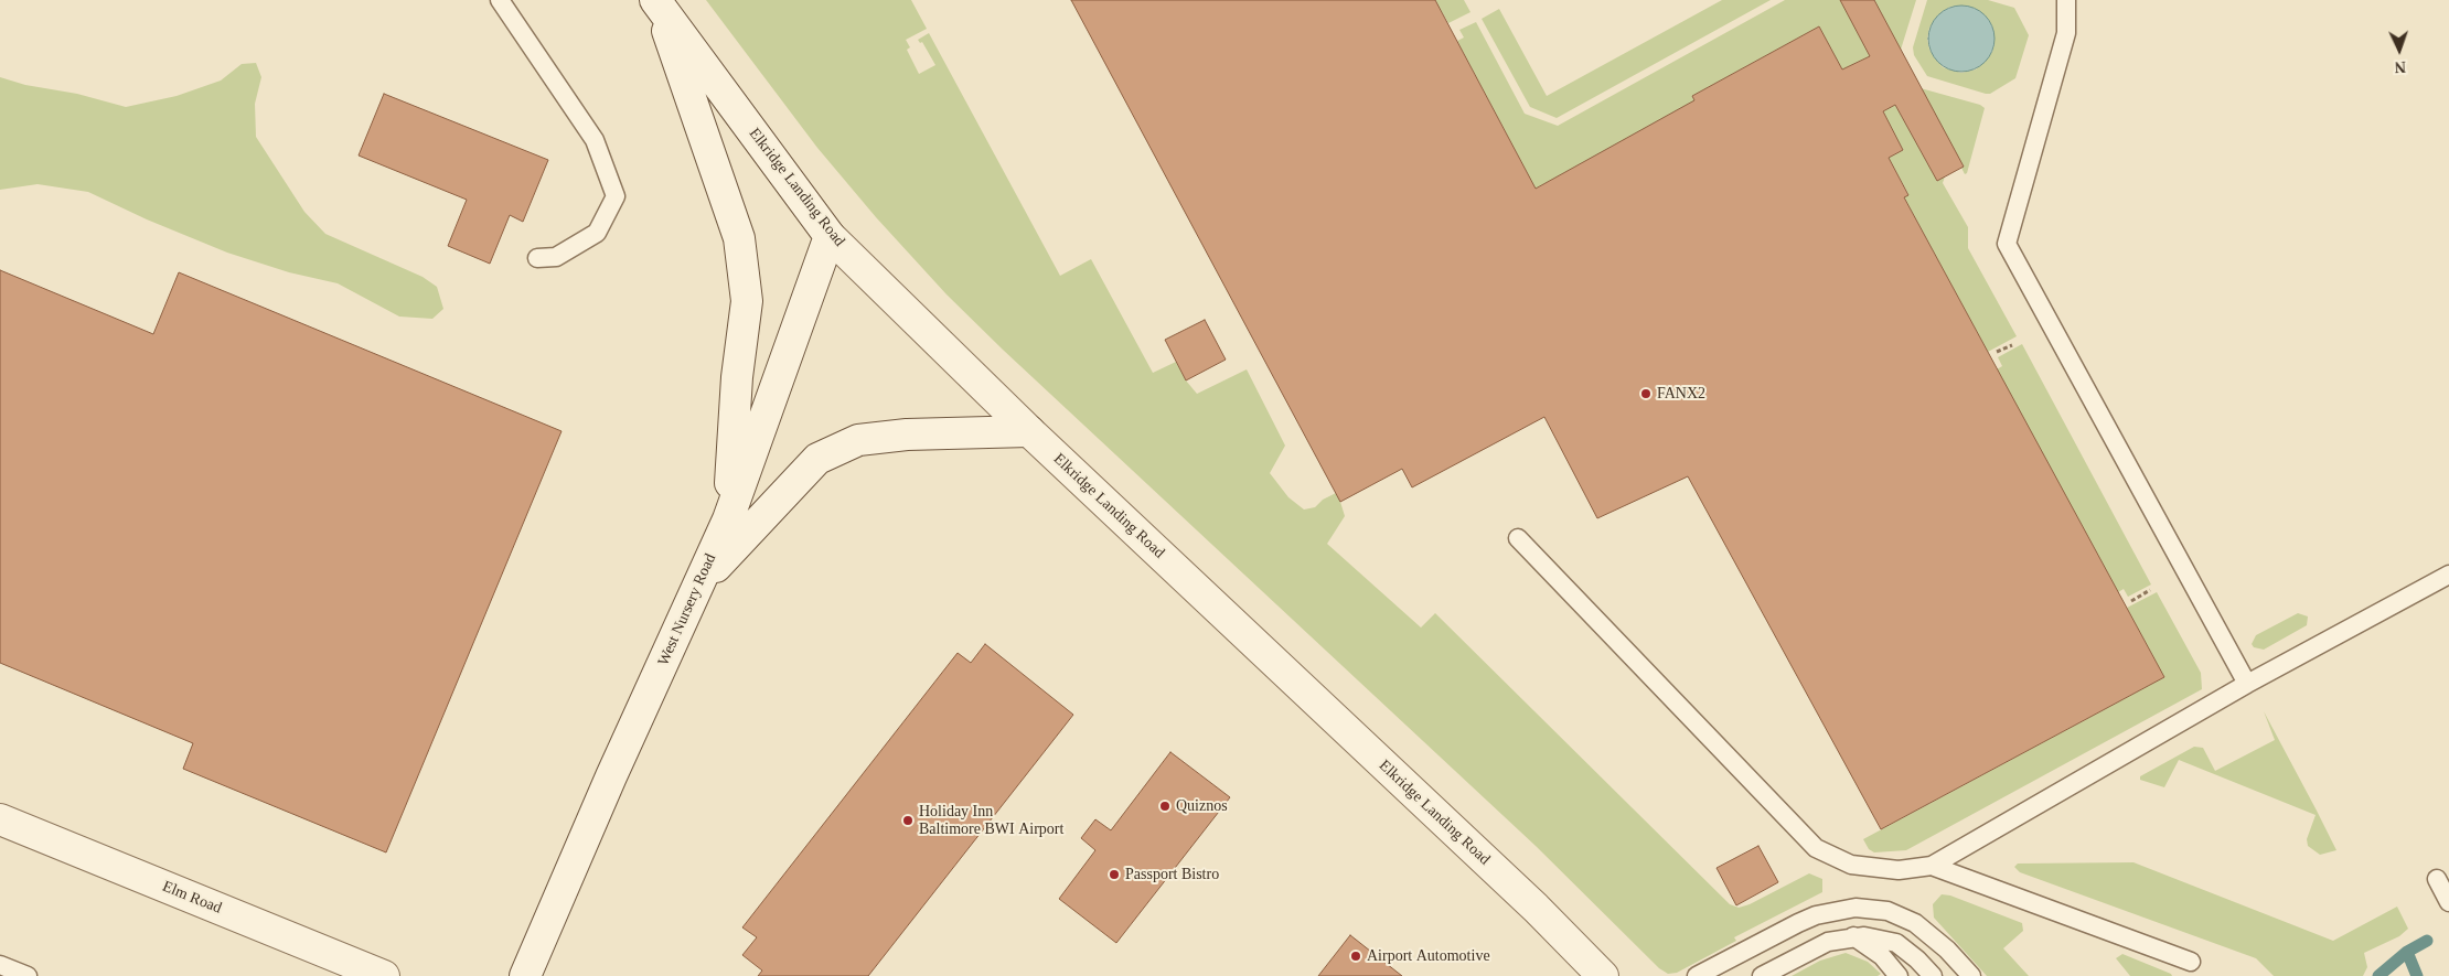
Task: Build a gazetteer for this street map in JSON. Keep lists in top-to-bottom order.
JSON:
{
  "streets": {
    "main road": ["Elkridge Landing Road", "West Nursery Road", "Elm Road"]
  },
  "crossings": [
    ["Elkridge Landing Road", "West Nursery Road"]
  ],
  "places": [
    "FANX2",
    "Quiznos",
    "Holiday Inn Baltimore BWI Airport",
    "Passport Bistro",
    "Airport Automotive"
  ],
  "north": "bottom"
}
